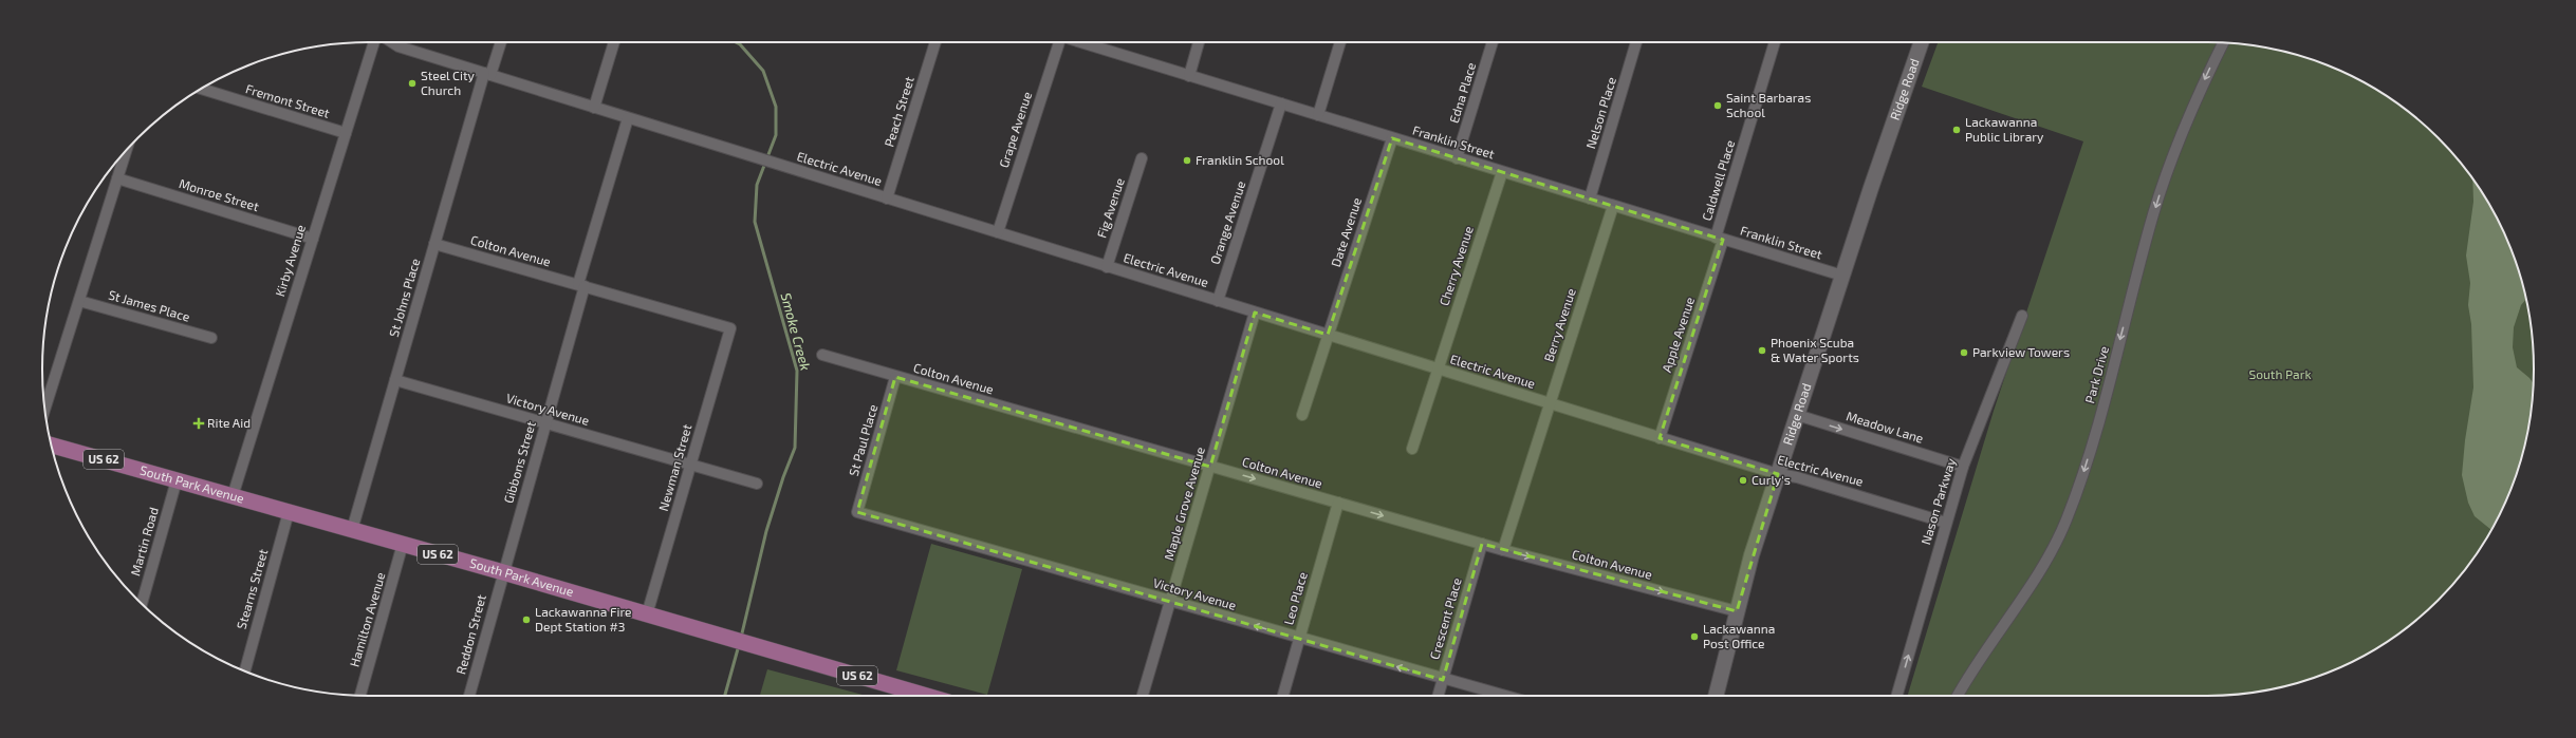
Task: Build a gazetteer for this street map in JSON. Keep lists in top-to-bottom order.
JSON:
{
  "streets": {
    "main road": ["Ridge Road", "US 62", "South Park Avenue"],
    "street": [
      "Edna Place",
      "Fremont Street",
      "Peach Street",
      "Nelson Place",
      "Grape Avenue",
      "Franklin Street",
      "Electric Avenue",
      "Caldwell Place",
      "Monroe Street",
      "Fig Avenue",
      "Orange Avenue",
      "Date Avenue",
      "Colton Avenue",
      "Kirby Avenue",
      "Cherry Avenue",
      "St Johns Place",
      "St James Place",
      "Berry Avenue",
      "Apple Avenue",
      "Park Drive",
      "Victory Avenue",
      "Meadow Lane",
      "St Paul Place",
      "Gibbons Street",
      "Newman Street",
      "Nason Parkway",
      "Maple Grove Avenue",
      "Martin Road",
      "Stearns Street",
      "Leo Place",
      "Crescent Place",
      "Hamilton Avenue",
      "Reddon Street"
    ]
  },
  "crossings": [
    ["Ridge Road", "Franklin Street"],
    ["Ridge Road", "Electric Avenue"],
    ["Ridge Road", "Colton Avenue"],
    ["Ridge Road", "Meadow Lane"],
    ["Edna Place", "Franklin Street"],
    ["Fremont Street", "Kirby Avenue"],
    ["Peach Street", "Electric Avenue"],
    ["Nelson Place", "Franklin Street"],
    ["Grape Avenue", "Electric Avenue"],
    ["Franklin Street", "Caldwell Place"],
    ["Franklin Street", "Orange Avenue"],
    ["Franklin Street", "Date Avenue"],
    ["Franklin Street", "Cherry Avenue"],
    ["Franklin Street", "Berry Avenue"],
    ["Franklin Street", "Apple Avenue"],
    ["Electric Avenue", "Fig Avenue"],
    ["Electric Avenue", "Orange Avenue"],
    ["Electric Avenue", "Date Avenue"],
    ["Electric Avenue", "Cherry Avenue"],
    ["Electric Avenue", "St Johns Place"],
    ["Electric Avenue", "Berry Avenue"],
    ["Electric Avenue", "Apple Avenue"],
    ["Electric Avenue", "Gibbons Street"],
    ["Electric Avenue", "Nason Parkway"],
    ["Electric Avenue", "Maple Grove Avenue"],
    ["Caldwell Place", "Apple Avenue"],
    ["Monroe Street", "Kirby Avenue"],
    ["Colton Avenue", "St Johns Place"],
    ["Colton Avenue", "Berry Avenue"],
    ["Colton Avenue", "St Paul Place"],
    ["Colton Avenue", "Gibbons Street"],
    ["Colton Avenue", "Newman Street"],
    ["Colton Avenue", "Maple Grove Avenue"],
    ["Colton Avenue", "Leo Place"],
    ["Colton Avenue", "Crescent Place"],
    ["Kirby Avenue", "South Park Avenue"],
    ["St Johns Place", "Victory Avenue"],
    ["St Johns Place", "South Park Avenue"],
    ["Victory Avenue", "St Paul Place"],
    ["Victory Avenue", "Gibbons Street"],
    ["Victory Avenue", "Newman Street"],
    ["Victory Avenue", "Maple Grove Avenue"],
    ["Victory Avenue", "Leo Place"],
    ["Victory Avenue", "Crescent Place"],
    ["Meadow Lane", "Nason Parkway"],
    ["Gibbons Street", "South Park Avenue"],
    ["Gibbons Street", "Reddon Street"],
    ["Newman Street", "South Park Avenue"],
    ["South Park Avenue", "Martin Road"],
    ["South Park Avenue", "Stearns Street"],
    ["South Park Avenue", "Hamilton Avenue"],
    ["South Park Avenue", "Reddon Street"]
  ],
  "one_way": [
    "Colton Avenue",
    "Park Drive",
    "Meadow Lane",
    "Nason Parkway"
  ],
  "water": ["Smoke Creek"],
  "parks": ["South Park"],
  "places": {
    "other": [
      "Steel City Church",
      "Saint Barbaras School",
      "Lackawanna Public Library",
      "Franklin School",
      "Phoenix Scuba & Water Sports",
      "Parkview Towers",
      "Curly's",
      "Lackawanna Fire Dept Station #3",
      "Lackawanna Post Office"
    ],
    "health": ["Rite Aid"]
  }
}
